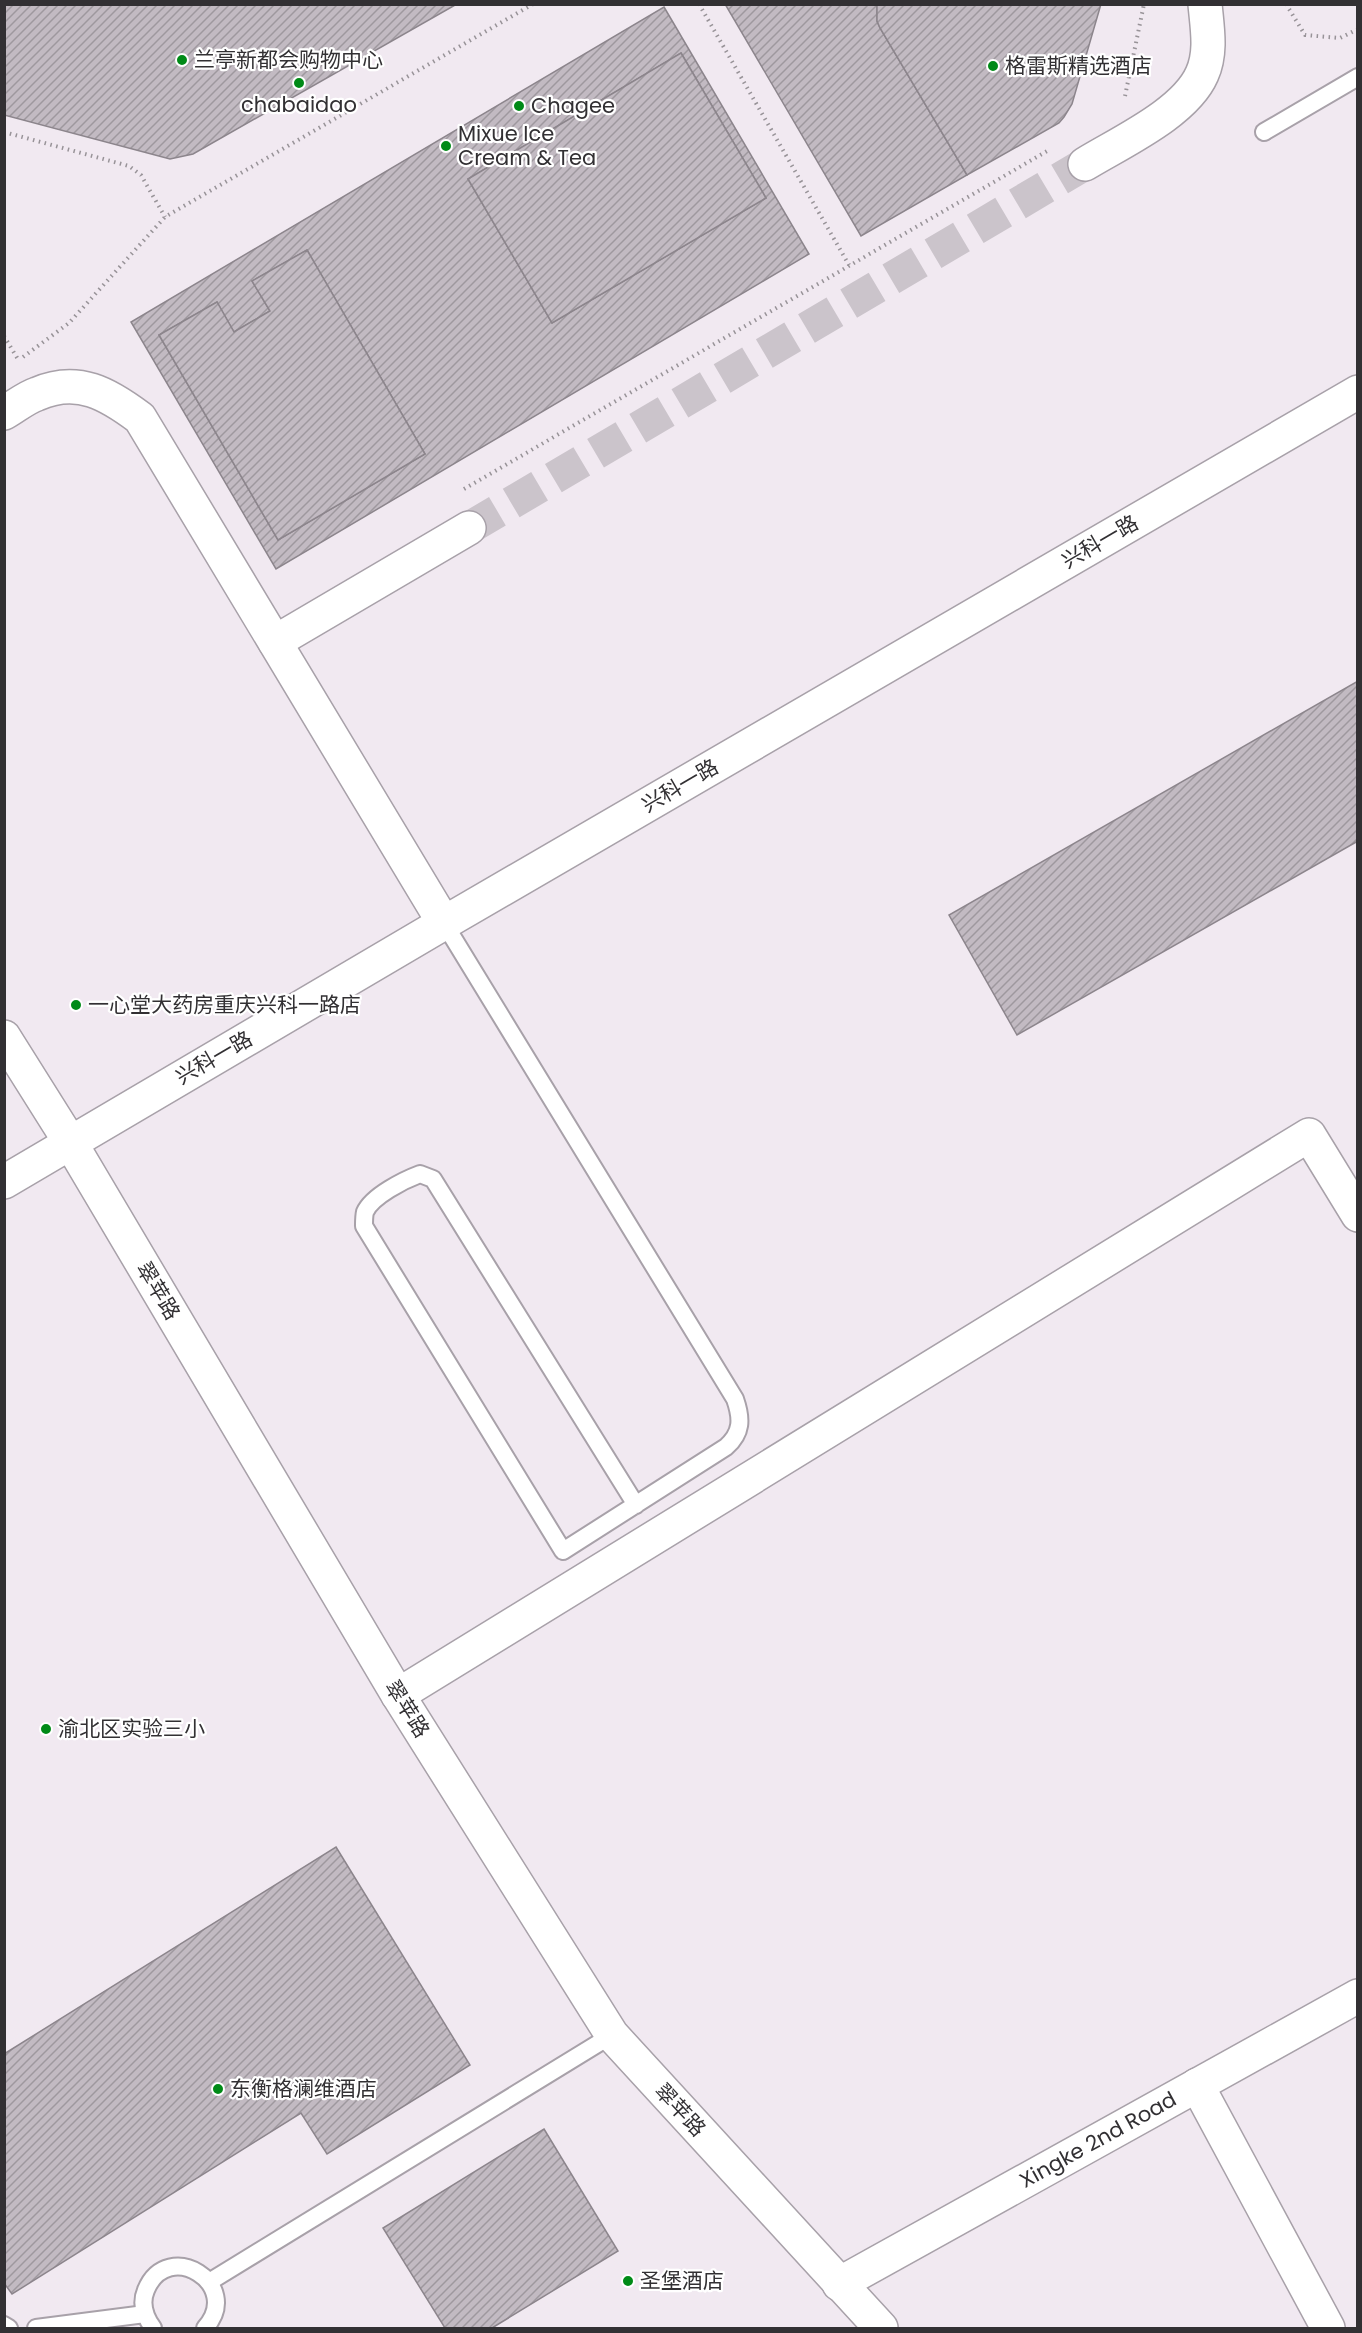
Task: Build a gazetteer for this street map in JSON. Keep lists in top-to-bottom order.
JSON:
{
  "streets": {
    "street": ["兴科一路", "翠苹路", "Xingke 2nd Road"]
  },
  "crossings": [
    ["兴科一路", "翠苹路"],
    ["翠苹路", "Xingke 2nd Road"]
  ],
  "places": [
    "兰亭新都会购物中心",
    "格雷斯精选酒店",
    "chabaidao",
    "Chagee",
    "Mixue Ice Cream & Tea",
    "一心堂大药房重庆兴科一路店",
    "渝北区实验三小",
    "东衡格澜维酒店",
    "圣堡酒店"
  ]
}
